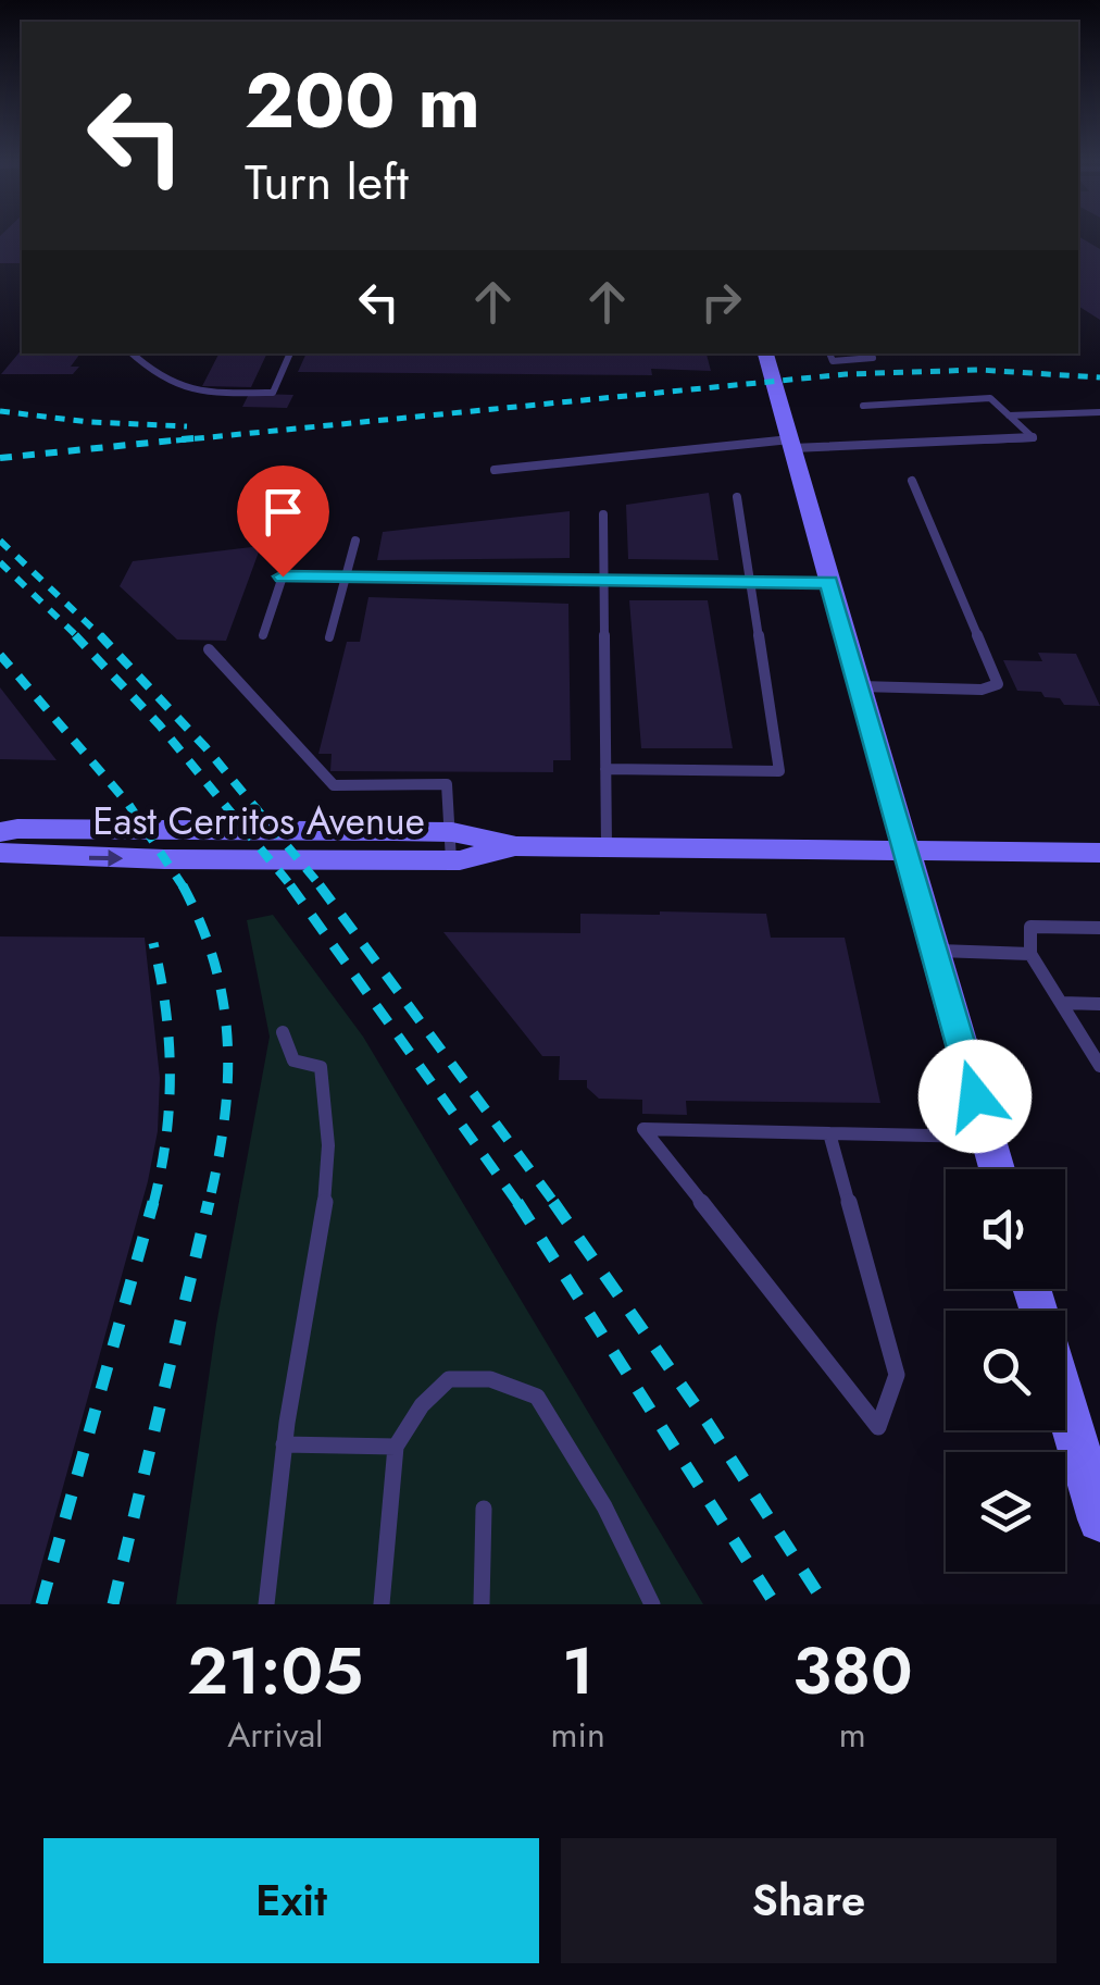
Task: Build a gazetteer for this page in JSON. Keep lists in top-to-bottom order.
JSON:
{
  "streets": {
    "main road": ["East Cerritos Avenue"]
  },
  "page": {
    "turn": ["200 m", "Turn left"],
    "eta": [
      "21:05",
      "Arrival",
      "1",
      "min",
      "380",
      "m"
    ],
    "buttons": ["Exit", "Share"]
  }
}
